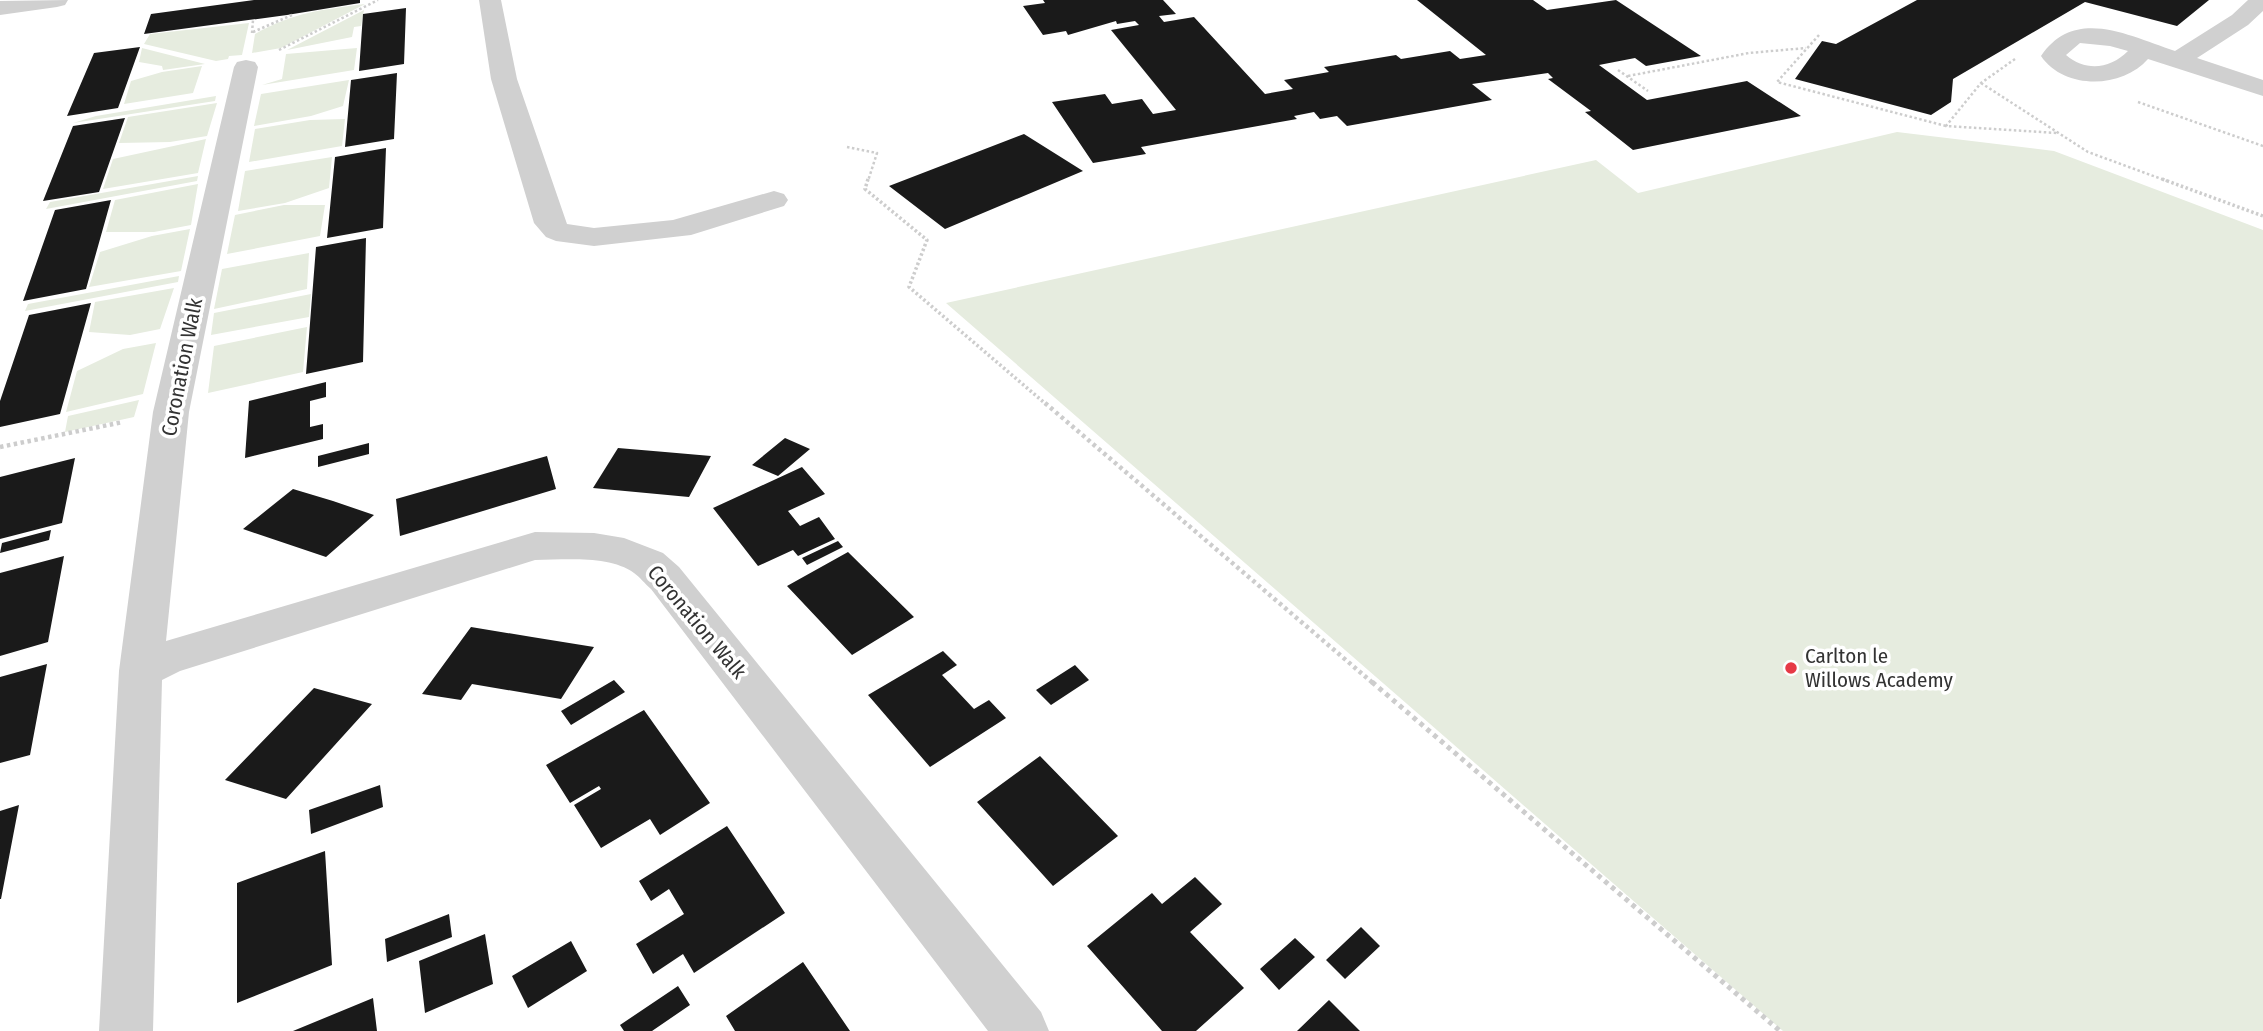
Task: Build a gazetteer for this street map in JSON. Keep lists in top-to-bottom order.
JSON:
{
  "streets": {
    "street": ["Coronation Walk"]
  },
  "places": ["Carlton le Willows Academy"]
}
